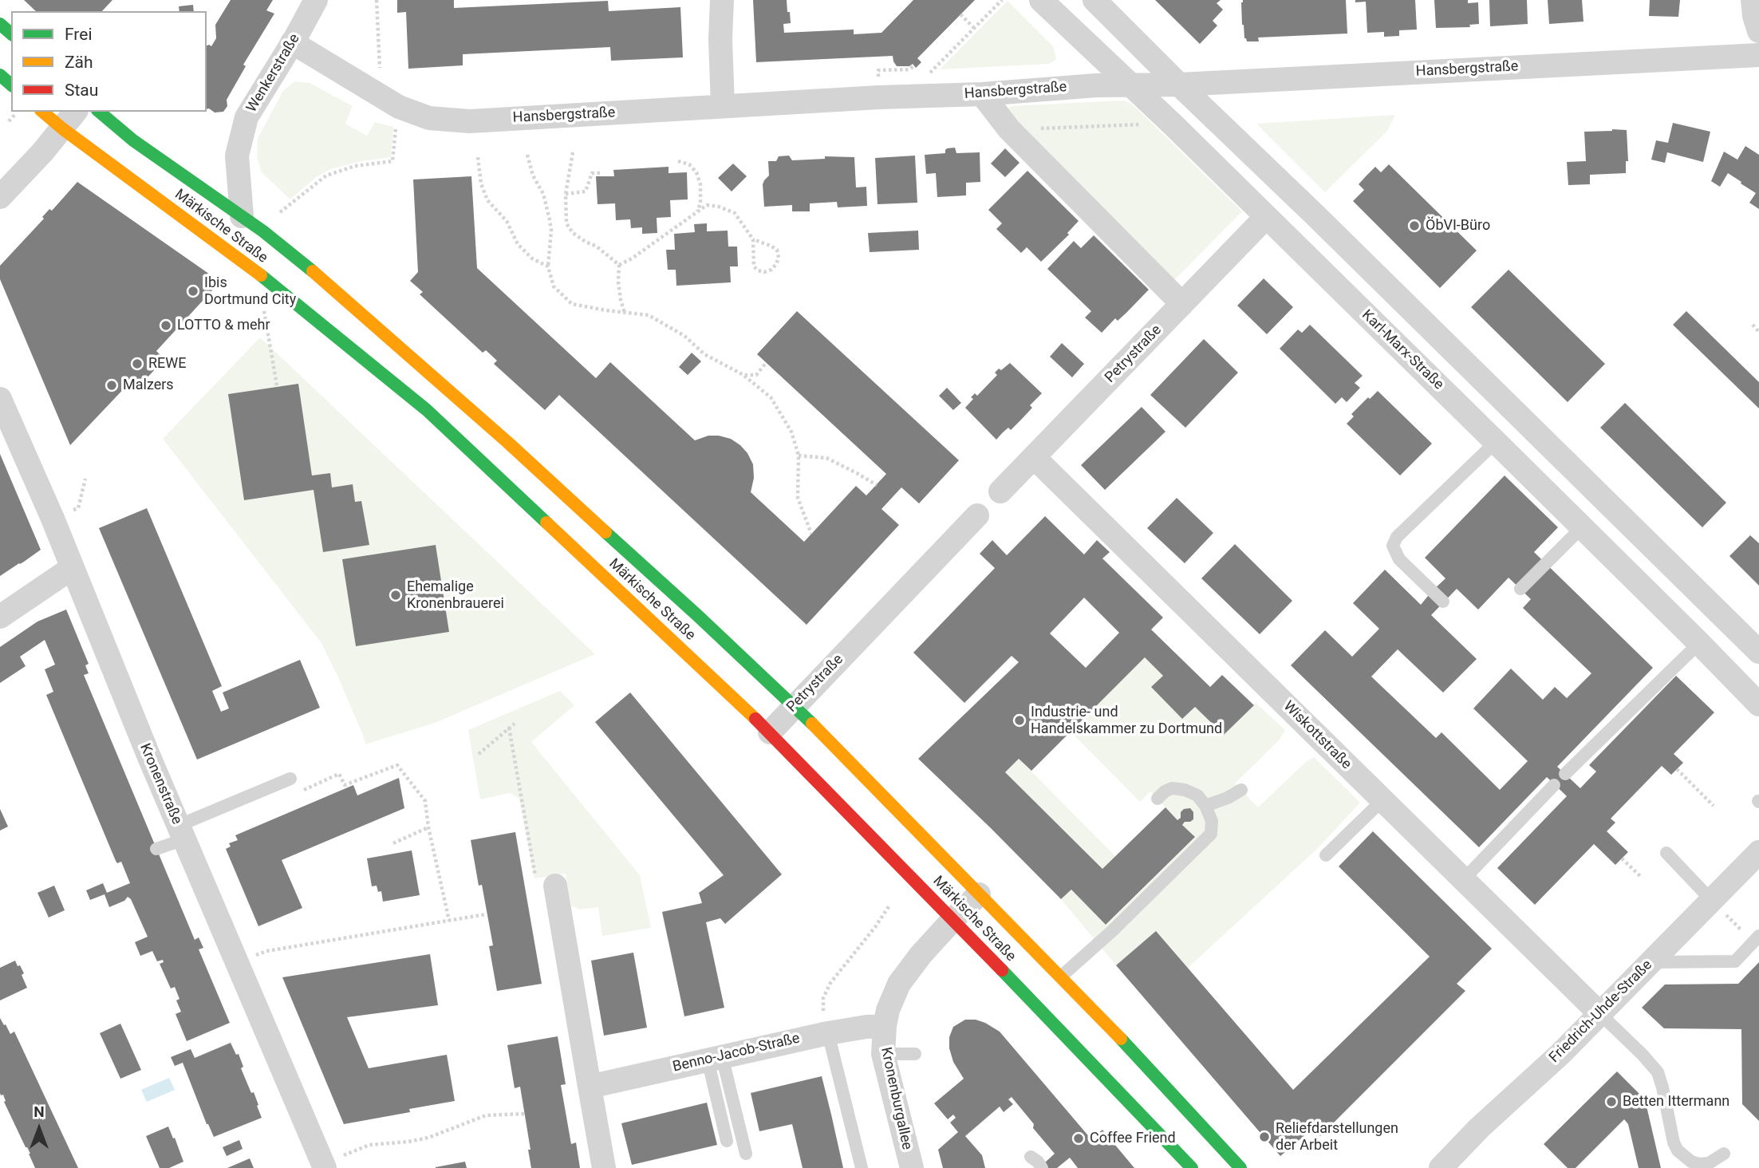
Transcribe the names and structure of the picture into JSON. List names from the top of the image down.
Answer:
{
  "streets": {
    "main road": ["Märkische Straße"],
    "street": [
      "Hansbergstraße",
      "Wenkerstraße",
      "Karl-Marx-Straße",
      "Petrystraße",
      "Wiskottstraße",
      "Kronenstraße",
      "Friedrich-Uhde-Straße",
      "Benno-Jacob-Straße",
      "Kronenburgallee"
    ]
  },
  "crossings": [
    ["Hansbergstraße", "Wenkerstraße"],
    ["Hansbergstraße", "Karl-Marx-Straße"],
    ["Wenkerstraße", "Märkische Straße"],
    ["Märkische Straße", "Petrystraße"],
    ["Märkische Straße", "Kronenburgallee"],
    ["Karl-Marx-Straße", "Petrystraße"],
    ["Petrystraße", "Wiskottstraße"],
    ["Wiskottstraße", "Friedrich-Uhde-Straße"],
    ["Benno-Jacob-Straße", "Kronenburgallee"]
  ],
  "places": [
    "ÖbVI-Büro",
    "Ibis Dortmund City",
    "LOTTO & mehr",
    "REWE",
    "Malzers",
    "Ehemalige Kronenbrauerei",
    "Industrie- und Handelskammer zu Dortmund",
    "Betten Ittermann",
    "Reliefdarstellungen der Arbeit",
    "Coffee Friend"
  ],
  "legend": ["Frei", "Zäh", "Stau"],
  "north": "top"
}
